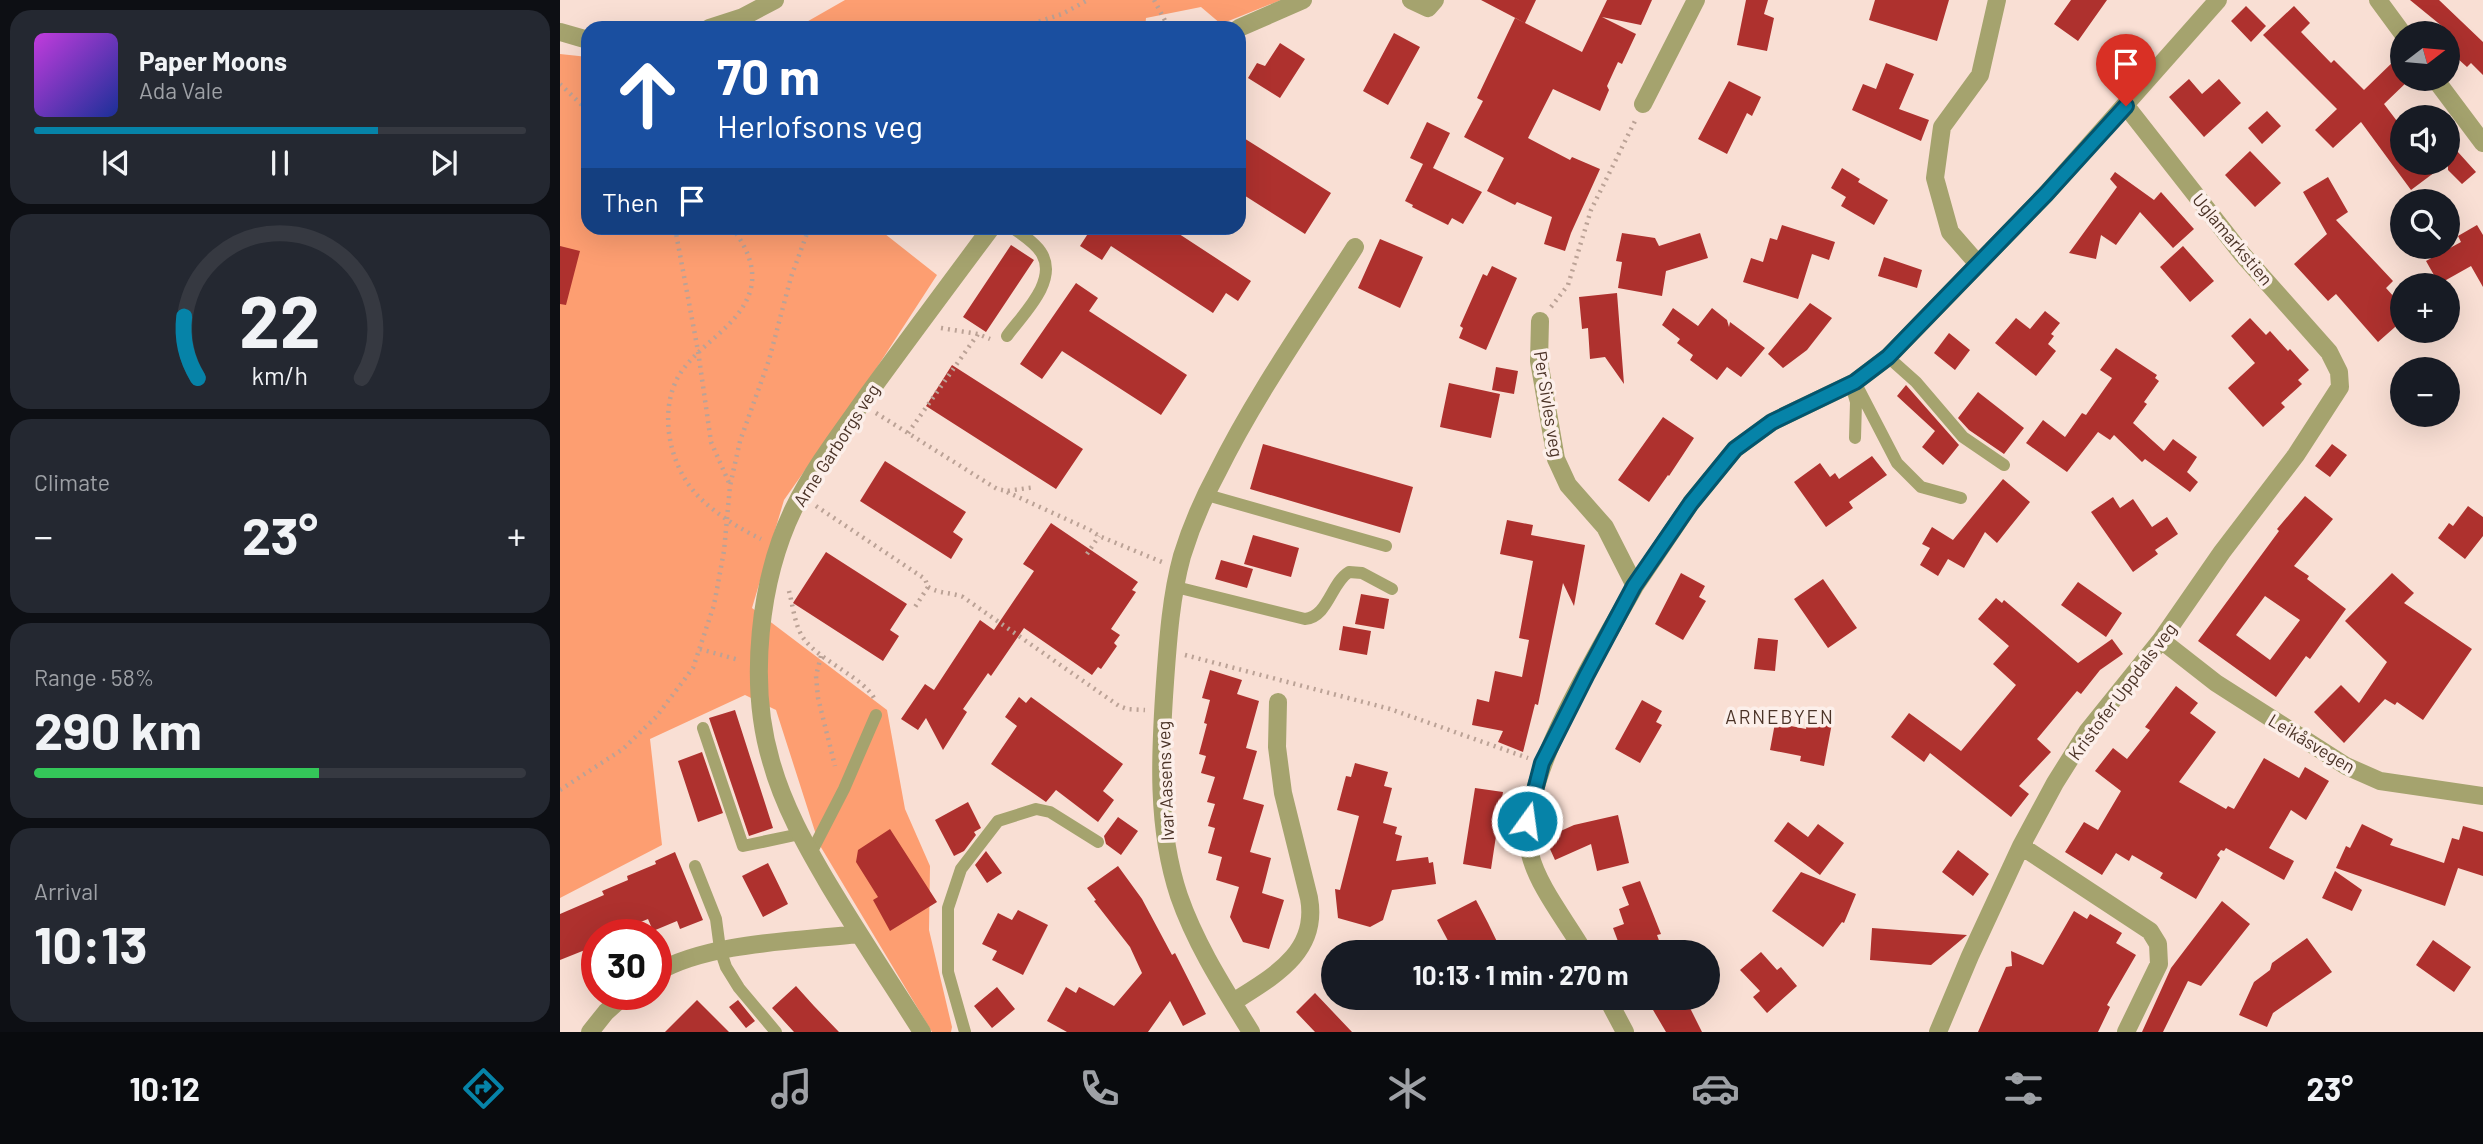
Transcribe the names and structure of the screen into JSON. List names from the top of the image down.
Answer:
{
  "streets": {
    "street": [
      "Uglamarkstien",
      "Per Sivles veg",
      "Arne Garborgs veg",
      "Kristofer Uppdals veg",
      "Leikåsvegen",
      "Ivar Aasens veg"
    ]
  },
  "crossings": [
    ["Uglamarkstien", "Kristofer Uppdals veg"],
    ["Kristofer Uppdals veg", "Leikåsvegen"]
  ],
  "districts": ["ARNEBYEN"],
  "north": "right",
  "page": {
    "map_buttons": ["+", "−"],
    "turn": ["70 m", "Herlofsons veg"],
    "song": ["Paper Moons", "Ada Vale"],
    "then": "Then",
    "tile": [
      "Climate",
      ["Range · 58%", "290 km"],
      ["Arrival", "10:13"]
    ],
    "heat": ["−", "23°", "+"],
    "limit": "30",
    "trip": "10:13 · 1 min · 270 m",
    "tabs": ["10:12", "23°"],
    "gauge": ["22", "km/h"]
  }
}
